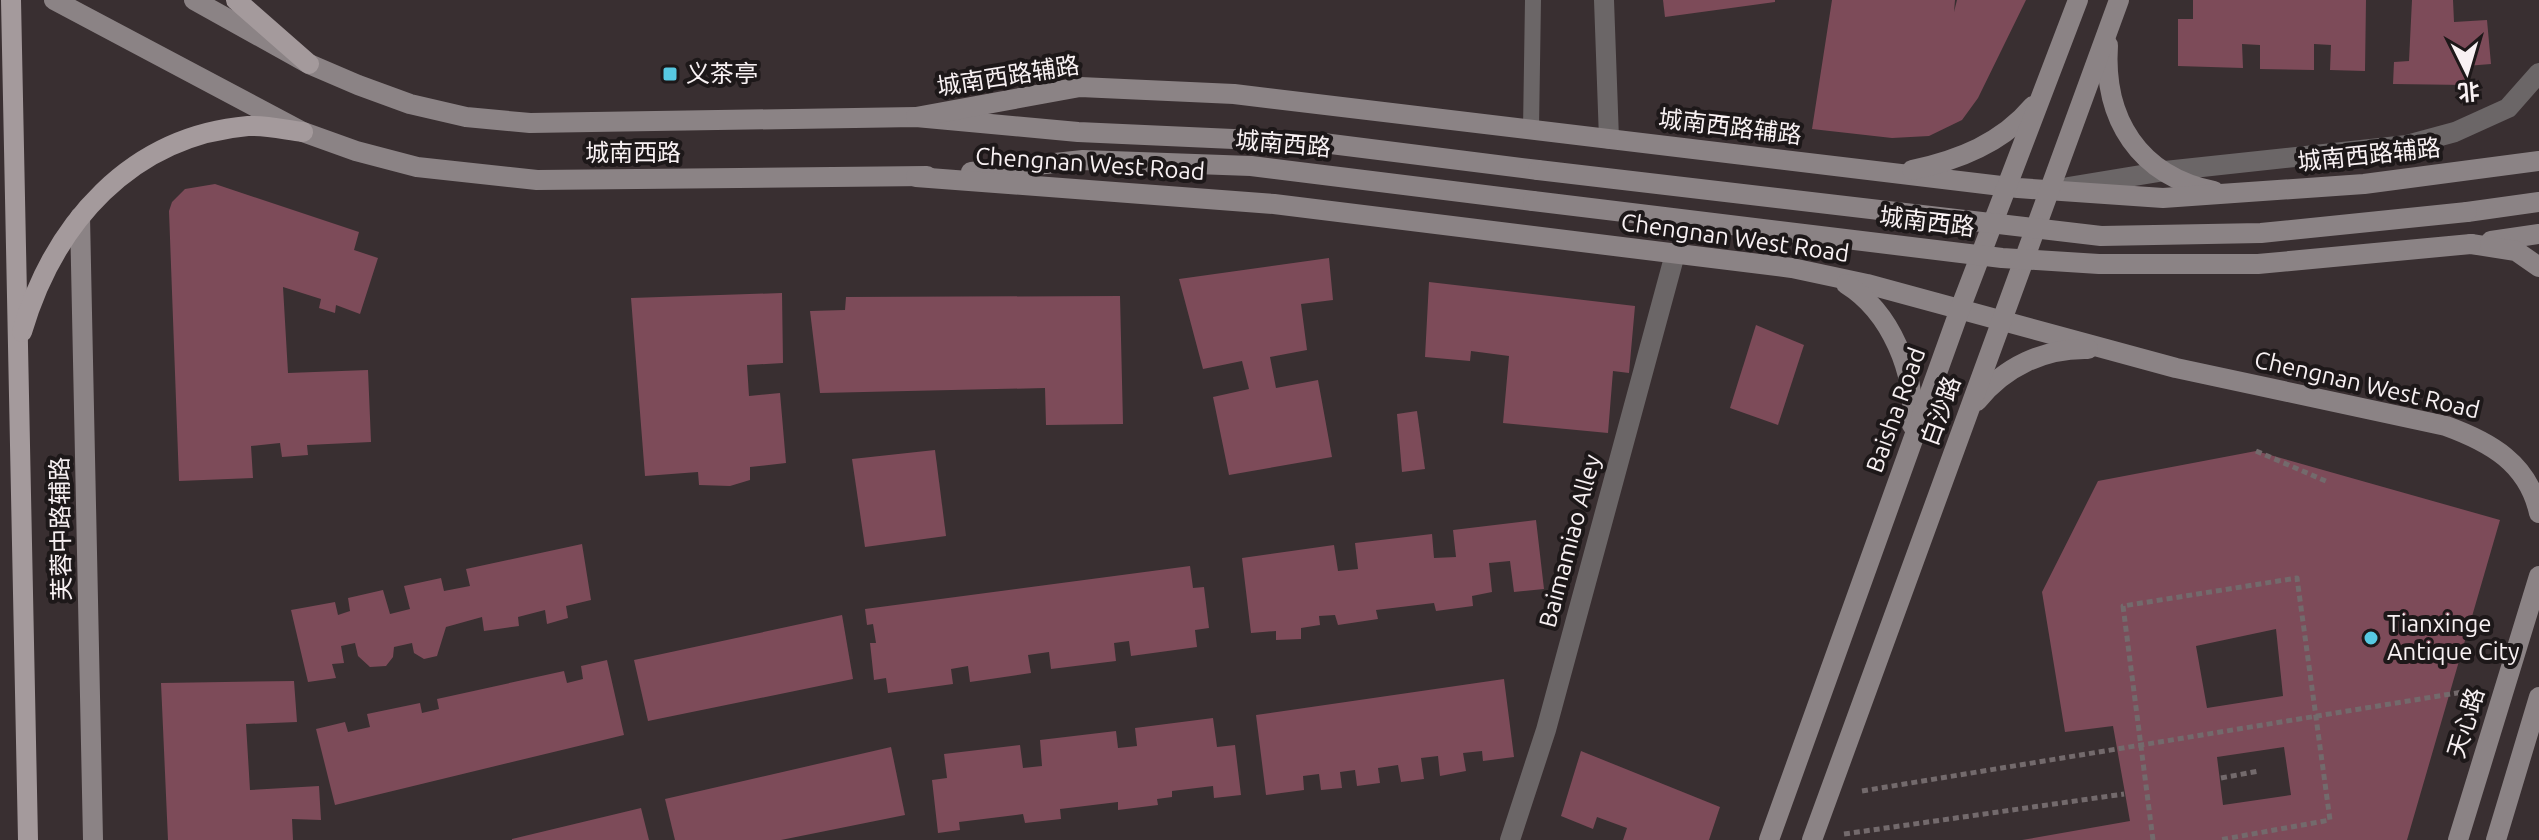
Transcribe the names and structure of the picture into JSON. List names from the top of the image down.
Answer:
{
  "streets": {
    "main road": [
      "城南西路辅路",
      "城南西路",
      "Chengnan West Road",
      "Baisha Road",
      "白沙路",
      "芙蓉中路辅路",
      "天心路"
    ],
    "street": ["Baimamiao Alley"]
  },
  "crossings": [
    ["城南西路辅路", "城南西路"],
    ["城南西路辅路", "Baisha Road"],
    ["城南西路辅路", "白沙路"],
    ["城南西路", "Chengnan West Road"],
    ["Chengnan West Road", "Baisha Road"],
    ["Chengnan West Road", "白沙路"],
    ["Chengnan West Road", "Baimamiao Alley"]
  ],
  "places": {
    "transit": ["义茶亭"],
    "other": ["Tianxinge Antique City"]
  },
  "north": "bottom"
}
